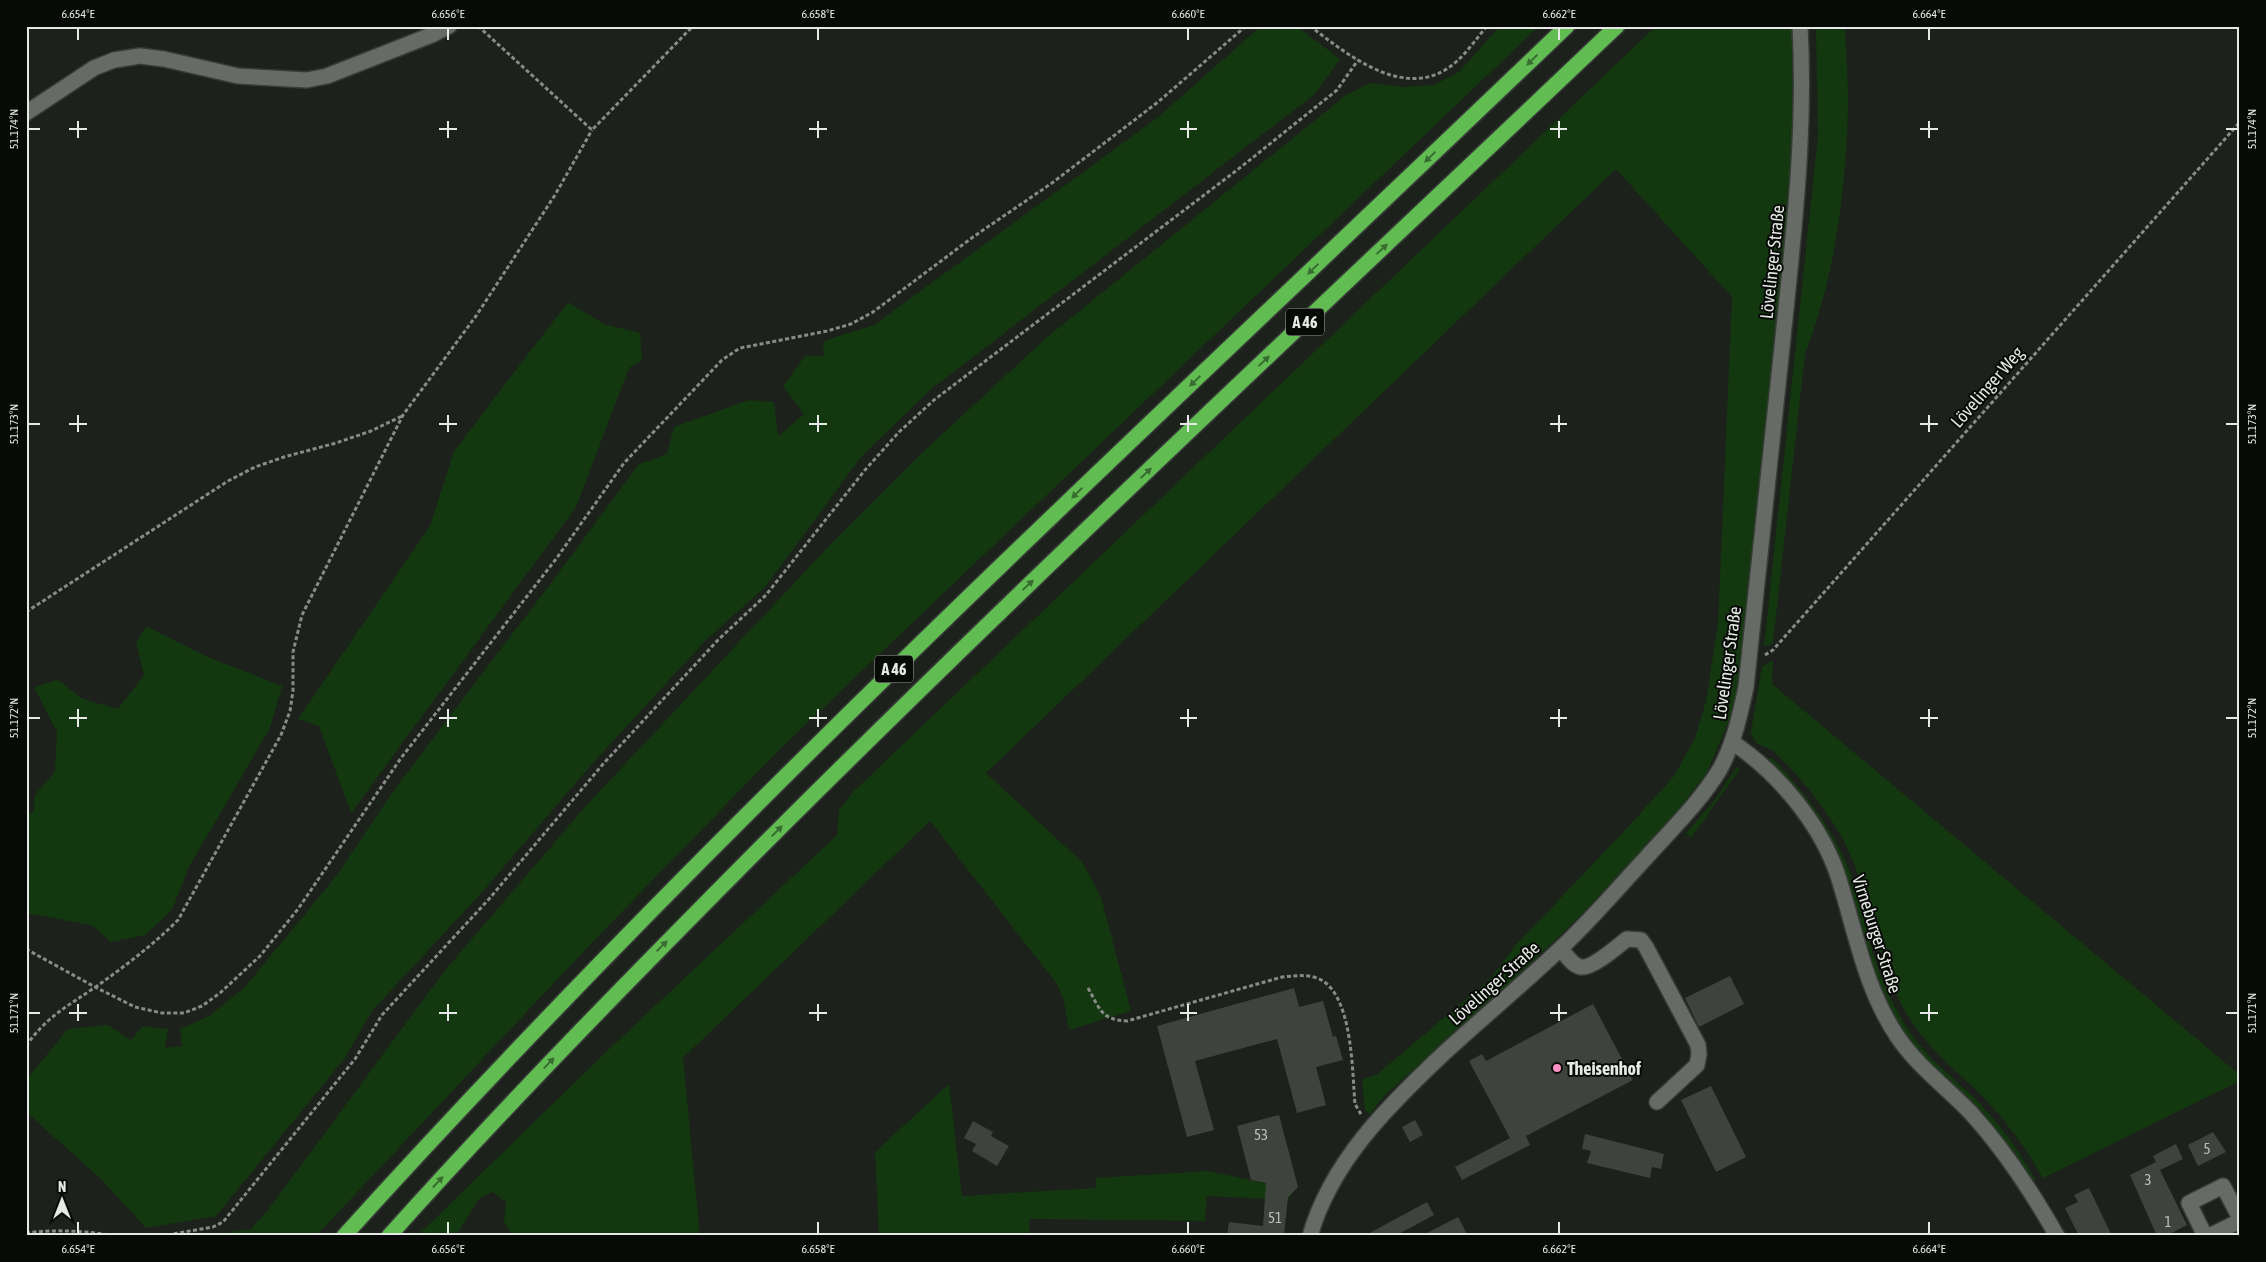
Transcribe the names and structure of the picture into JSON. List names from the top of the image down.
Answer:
{
  "streets": {
    "highway": ["A 46"],
    "street": ["Lövelinger Straße", "Virneburger Straße"],
    "path": ["Lövelinger Weg"]
  },
  "crossings": [
    ["Lövelinger Straße", "Lövelinger Weg"],
    ["Lövelinger Straße", "Virneburger Straße"]
  ],
  "places": ["Theisenhof"],
  "house_numbers": [
    "53",
    "5",
    "3",
    "51",
    "1"
  ],
  "north": "top",
  "coordinates": [
    "6.654°E",
    "6.656°E",
    "6.658°E",
    "6.660°E",
    "6.662°E",
    "6.664°E",
    "51.174°N",
    "51.173°N",
    "51.172°N",
    "51.171°N"
  ]
}
